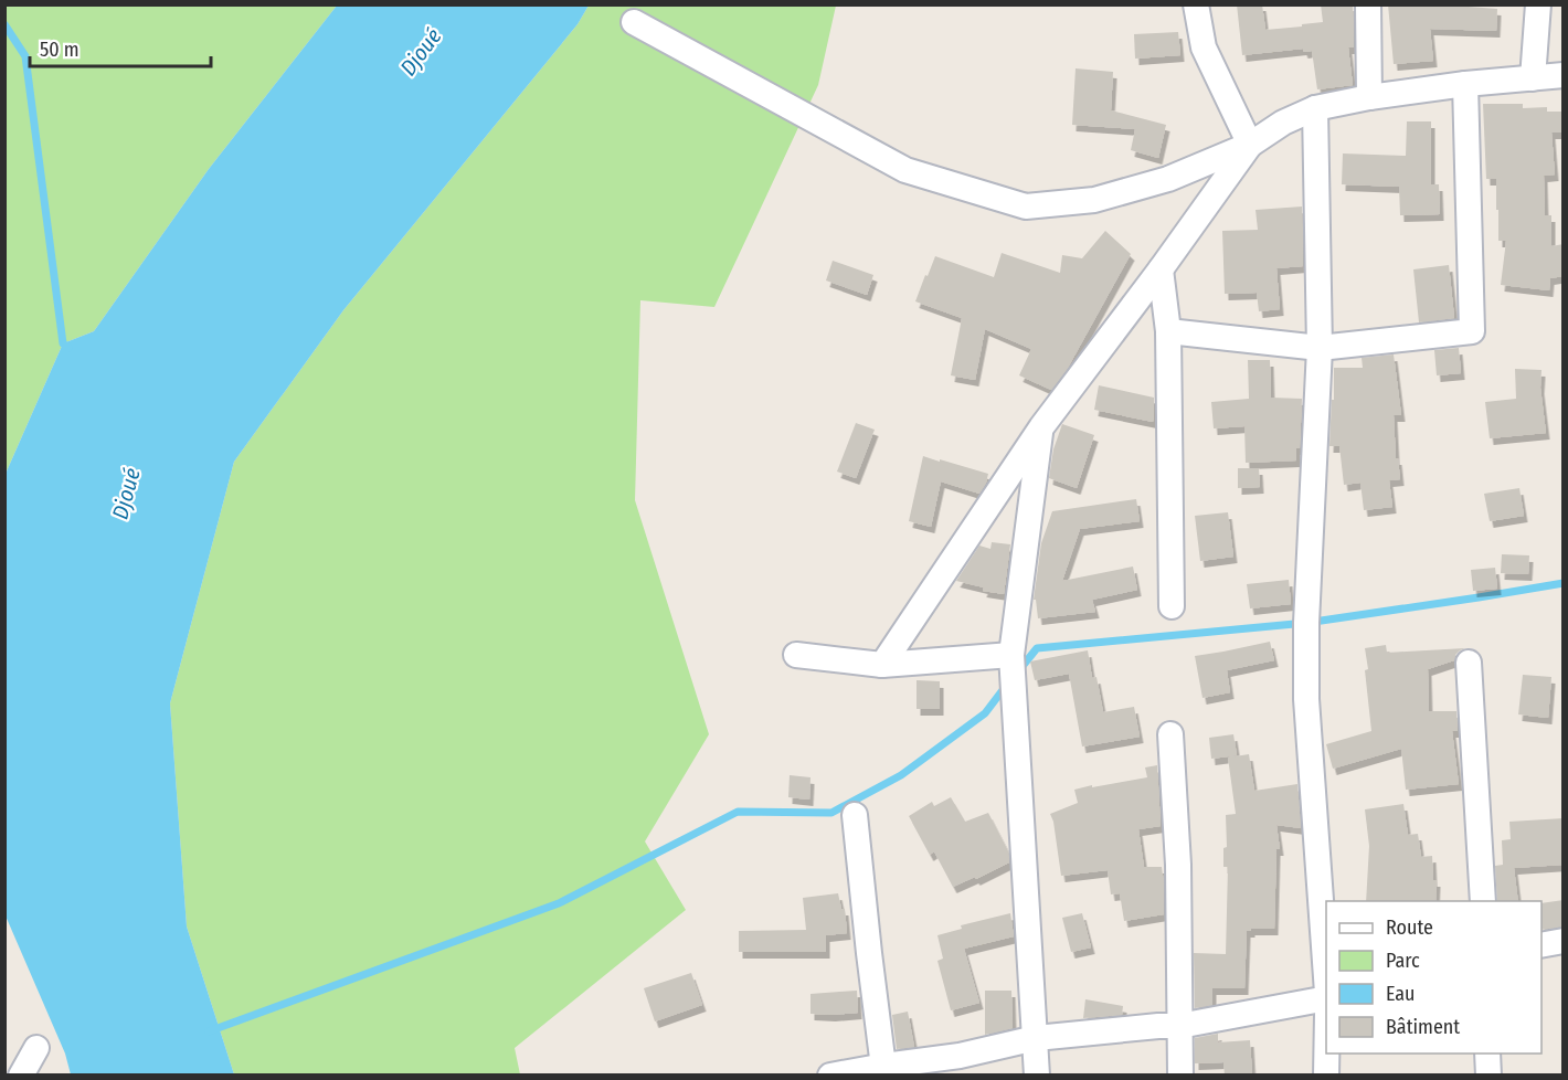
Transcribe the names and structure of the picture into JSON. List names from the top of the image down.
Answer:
{
  "water": ["Djoué"],
  "legend": [
    "Route",
    "Parc",
    "Eau",
    "Bâtiment"
  ],
  "scale_bar": "50 m"
}
